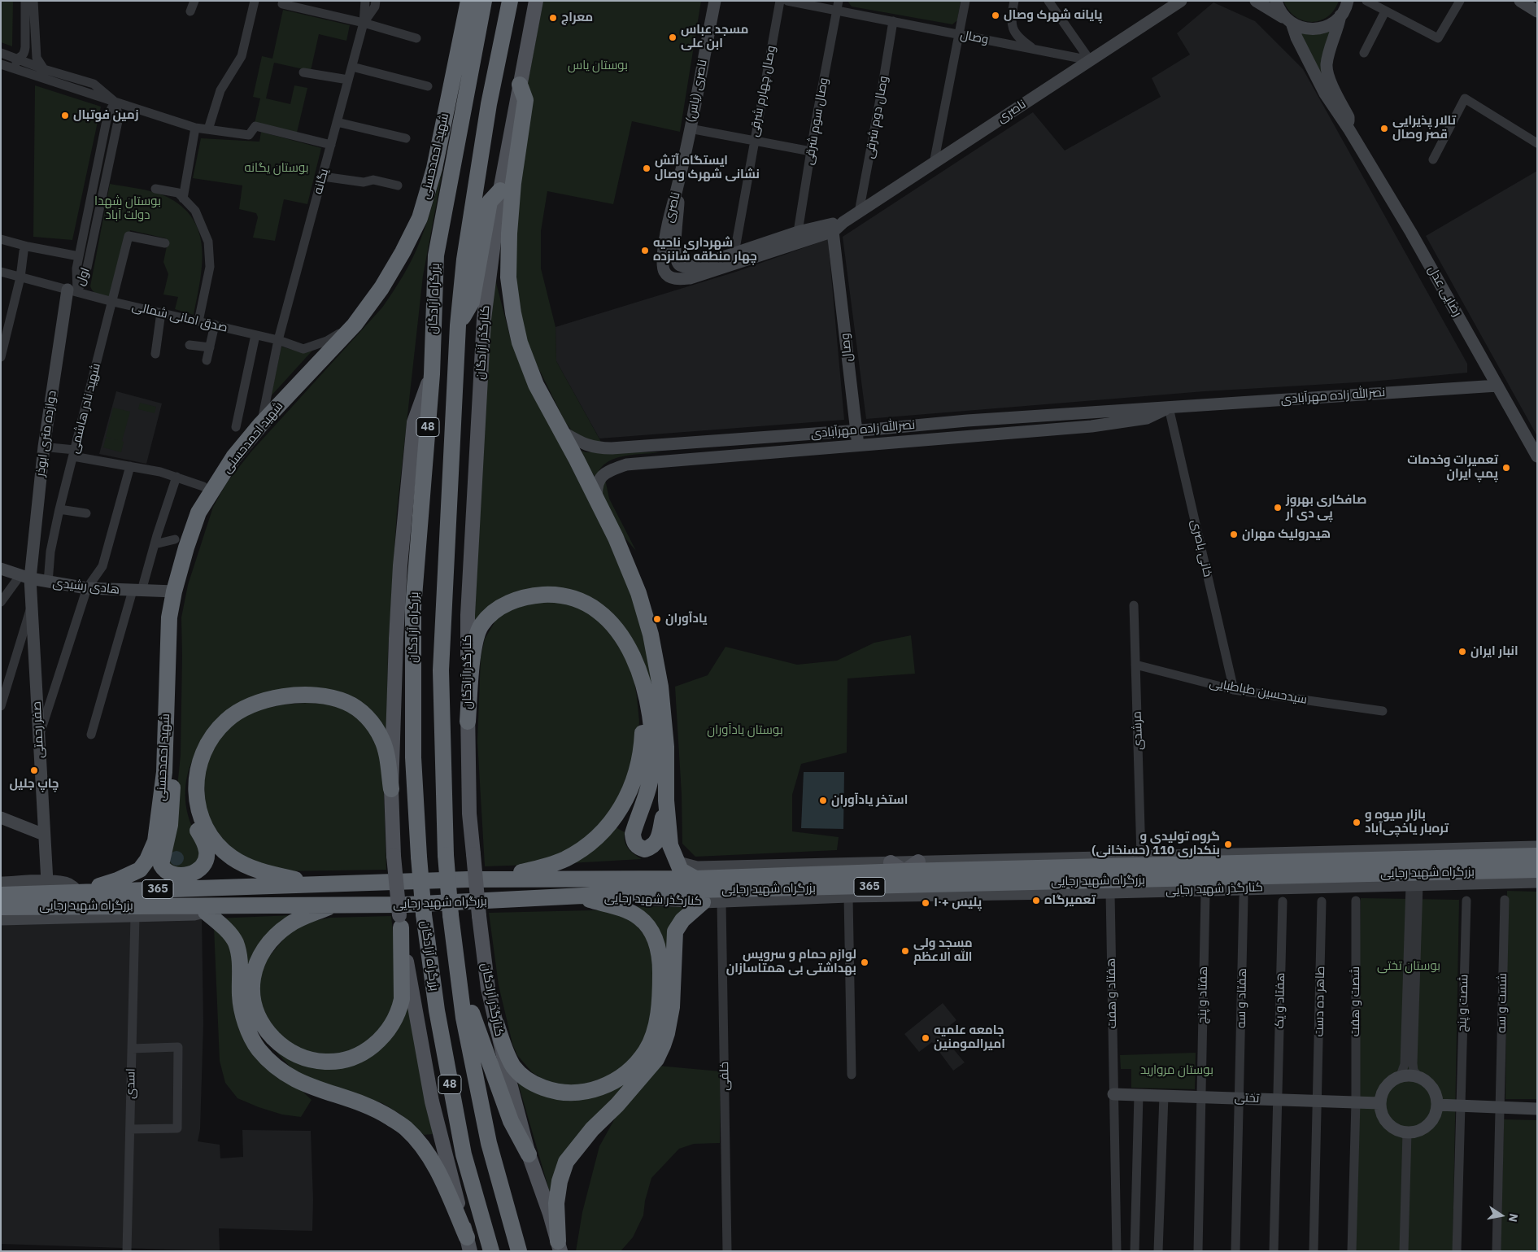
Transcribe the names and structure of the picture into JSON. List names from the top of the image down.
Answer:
{
  "streets": {
    "highway": [
      "شهید احمدحسنی",
      "بزرگراه آزادگان",
      "کنارگذر آزادگان",
      "48",
      "بزرگراه شهید رجایی",
      "365"
    ],
    "street": [
      "وصال",
      "ناصری (یاس)",
      "وصال چهارم شرقی",
      "ناصری",
      "وصال دوم شرقی",
      "وصال سوم شرقی",
      "یگانه",
      "اول",
      "رضایی عدل",
      "صدق امانی شمالی",
      "نصرالله زاده مهرآبادی",
      "شهید نادر هاشمی",
      "دوازده متری ابوذر",
      "خانی باصری",
      "هادی رشیدی",
      "سیدحسین طباطبایی",
      "صفر رحمتی",
      "مرشدی",
      "کنارگذر شهید رجایی",
      "هفتاد و هفت",
      "هفتاد و پنج",
      "هفتاد و سه",
      "هفتاد و یک",
      "طاهر ده دست",
      "شصت و هفت",
      "شصت و پنج",
      "شست و سه",
      "خلفی",
      "اسدی",
      "تختی"
    ]
  },
  "crossings": [
    ["وصال", "ناصری"],
    ["وصال", "وصال دوم شرقی"],
    ["وصال", "وصال سوم شرقی"],
    ["وصال", "نصرالله زاده مهرآبادی"],
    ["ناصری (یاس)", "ناصری"],
    ["وصال چهارم شرقی", "ناصری"],
    ["ناصری", "وصال دوم شرقی"],
    ["ناصری", "وصال سوم شرقی"],
    ["شهید احمدحسنی", "یگانه"],
    ["شهید احمدحسنی", "صدق امانی شمالی"],
    ["شهید احمدحسنی", "هادی رشیدی"],
    ["شهید احمدحسنی", "بزرگراه شهید رجایی"],
    ["یگانه", "صدق امانی شمالی"],
    ["اول", "صدق امانی شمالی"],
    ["اول", "دوازده متری ابوذر"],
    ["رضایی عدل", "نصرالله زاده مهرآبادی"],
    ["صدق امانی شمالی", "شهید نادر هاشمی"],
    ["صدق امانی شمالی", "دوازده متری ابوذر"],
    ["کنارگذر آزادگان", "نصرالله زاده مهرآبادی"],
    ["کنارگذر آزادگان", "بزرگراه شهید رجایی"],
    ["نصرالله زاده مهرآبادی", "خانی باصری"],
    ["شهید نادر هاشمی", "هادی رشیدی"],
    ["دوازده متری ابوذر", "هادی رشیدی"],
    ["دوازده متری ابوذر", "صفر رحمتی"],
    ["خانی باصری", "سیدحسین طباطبایی"],
    ["هادی رشیدی", "صفر رحمتی"],
    ["سیدحسین طباطبایی", "مرشدی"],
    ["بزرگراه شهید رجایی", "کنارگذر شهید رجایی"],
    ["کنارگذر شهید رجایی", "هفتاد و هفت"],
    ["کنارگذر شهید رجایی", "خلفی"],
    ["هفتاد و هفت", "تختی"],
    ["هفتاد و پنج", "تختی"],
    ["هفتاد و سه", "تختی"],
    ["هفتاد و یک", "تختی"],
    ["طاهر ده دست", "تختی"],
    ["شصت و هفت", "تختی"]
  ],
  "parks": [
    "بوستان یاس",
    "بوستان یگانه",
    "بوستان شهدا دولت آباد",
    "بوستان یادآوران",
    "بوستان تختی",
    "بوستان مروارید"
  ],
  "places": [
    "پایانه شهرک وصال",
    "معراج",
    "مسجد عباس ابن علی",
    "زمین فوتبال",
    "تالار پذیرایی قصر وصال",
    "ایستگاه آتش نشانی شهرک وصال",
    "شهرداری ناحیه چهار منطقه شانزده",
    "تعمیرات وخدمات پمپ ایران",
    "صافکاری بهروز پی دی ار",
    "هیدرولیک مهران",
    "یادآوران",
    "انبار ایران",
    "چاپ جلیل",
    "استخر یادآوران",
    "بازار میوه و تره‌بار یاخچی‌آباد",
    "گروه تولیدی و بنکداری 110 (حسنخانی)",
    "تعمیرگاه",
    "پلیس +۱۰",
    "مسجد ولی الله الاعظم",
    "لوازم حمام و سرویس بهداشتی بی همتاسازان",
    "جامعه علمیه امیرالمومنین"
  ],
  "north": "right"
}
